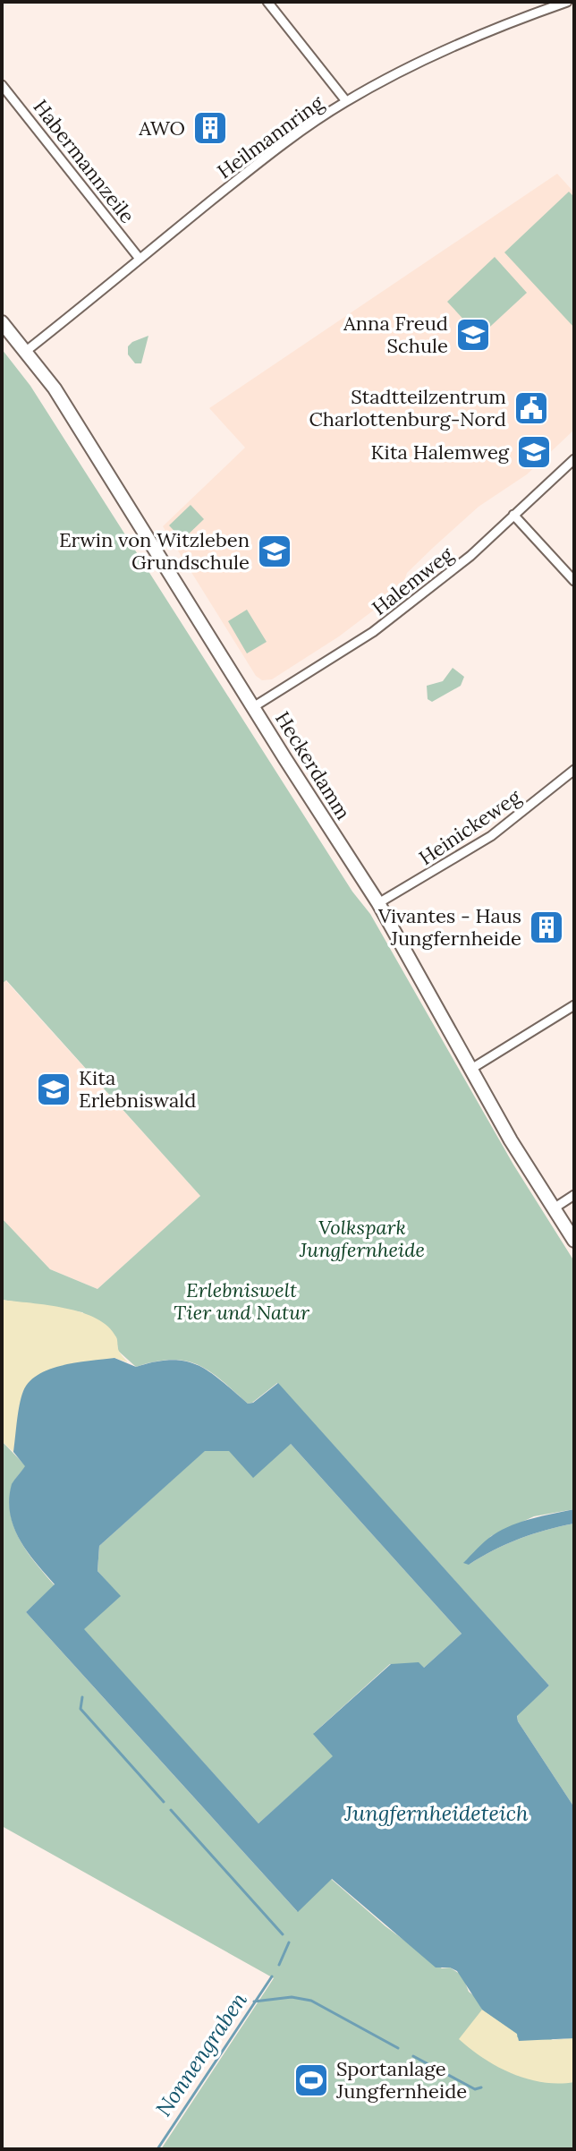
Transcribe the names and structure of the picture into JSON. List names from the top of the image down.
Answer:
{
  "streets": {
    "street": [
      "Heilmannring",
      "Habermannzeile",
      "Halemweg",
      "Heckerdamm",
      "Heinickeweg"
    ]
  },
  "crossings": [
    ["Heilmannring", "Habermannzeile"],
    ["Heilmannring", "Heckerdamm"],
    ["Halemweg", "Heckerdamm"],
    ["Heckerdamm", "Heinickeweg"]
  ],
  "water": ["Jungfernheideteich", "Nonnengraben"],
  "parks": ["Volkspark Jungfernheide", "Erlebniswelt Tier und Natur"],
  "places": {
    "building": ["AWO", "Vivantes - Haus Jungfernheide"],
    "school or university": [
      "Anna Freud Schule",
      "Kita Halemweg",
      "Erwin von Witzleben Grundschule",
      "Kita Erlebniswald"
    ],
    "public building": ["Stadtteilzentrum Charlottenburg-Nord"],
    "sports": ["Sportanlage Jungfernheide"]
  }
}
